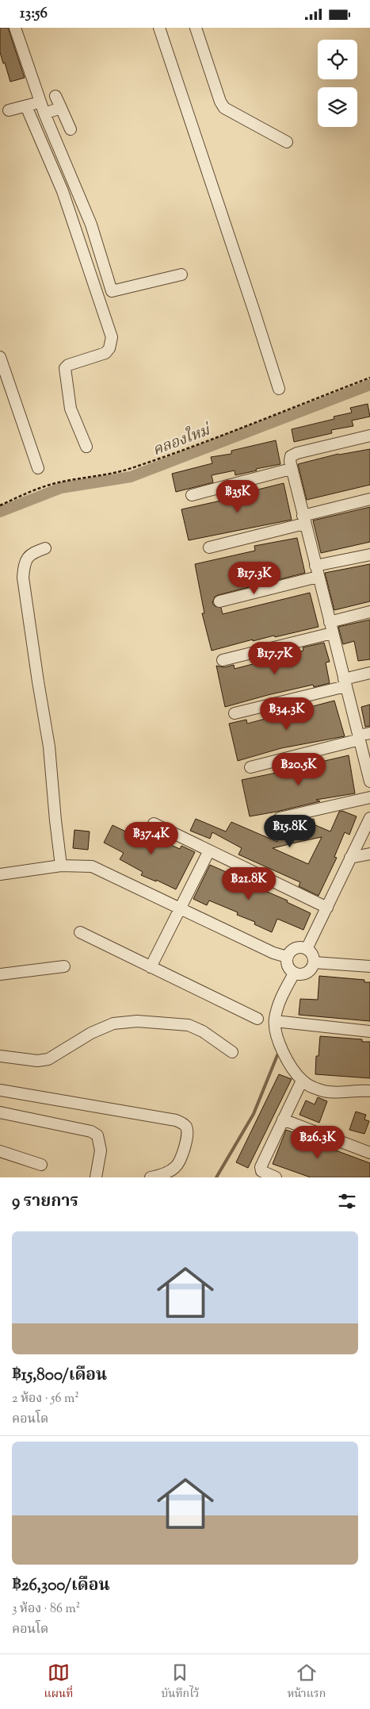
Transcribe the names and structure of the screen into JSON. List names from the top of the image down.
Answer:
{
  "water": ["คลองใหม่"],
  "page": {
    "status": "13:56",
    "price": [
      "฿35K",
      "฿17.3K",
      "฿17.7K",
      "฿34.3K",
      "฿20.5K",
      "฿15.8K",
      "฿37.4K",
      "฿21.8K",
      "฿26.3K"
    ],
    "heading": "9 รายการ",
    "list": [
      {
        "name": "฿15,800/เดือน",
        "note": "2 ห้อง · 56 m² · คอนโด"
      },
      {
        "name": "฿26,300/เดือน",
        "note": "3 ห้อง · 86 m² · คอนโด"
      }
    ],
    "tabs": ["แผนที่", "บันทึกไว้", "หน้าแรก"]
  }
}
